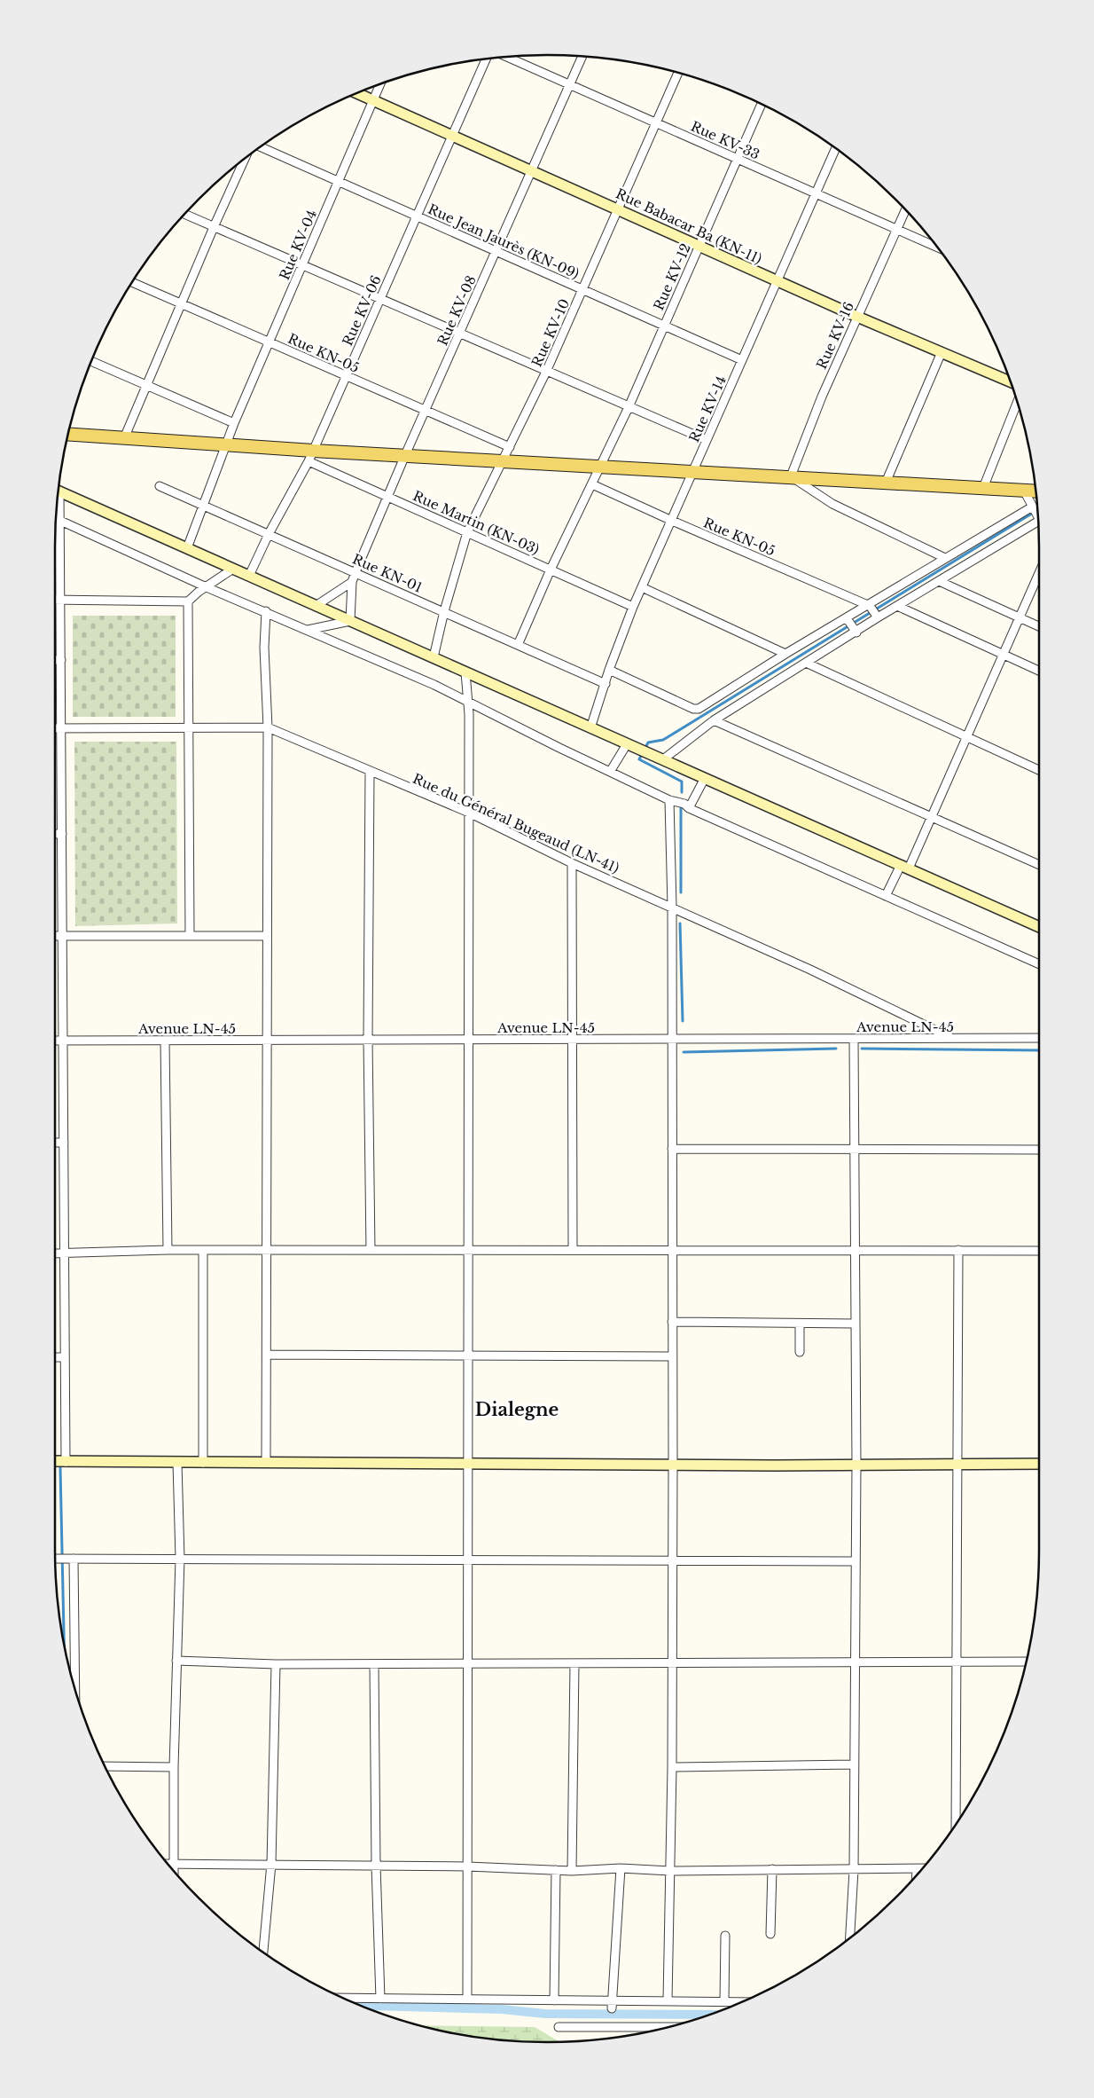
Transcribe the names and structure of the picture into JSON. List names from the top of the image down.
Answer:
{
  "streets": {
    "street": [
      "Rue KV-33",
      "Rue Babacar Ba (KN-11)",
      "Rue Jean Jaurès (KN-09)",
      "Rue KV-04",
      "Rue KV-12",
      "Rue KV-06",
      "Rue KV-08",
      "Rue KV-10",
      "Rue KV-16",
      "Rue KN-05",
      "Rue KV-14",
      "Rue Martin (KN-03)",
      "Rue KN-01",
      "Rue du Général Bugeaud (LN-41)",
      "Avenue LN-45"
    ]
  },
  "crossings": [
    ["Rue KV-33", "Rue KV-12"],
    ["Rue KV-33", "Rue KV-08"],
    ["Rue KV-33", "Rue KV-10"],
    ["Rue KV-33", "Rue KV-16"],
    ["Rue KV-33", "Rue KV-14"],
    ["Rue Babacar Ba (KN-11)", "Rue KV-04"],
    ["Rue Babacar Ba (KN-11)", "Rue KV-12"],
    ["Rue Babacar Ba (KN-11)", "Rue KV-06"],
    ["Rue Babacar Ba (KN-11)", "Rue KV-08"],
    ["Rue Babacar Ba (KN-11)", "Rue KV-10"],
    ["Rue Babacar Ba (KN-11)", "Rue KV-16"],
    ["Rue Babacar Ba (KN-11)", "Rue KV-14"],
    ["Rue Jean Jaurès (KN-09)", "Rue KV-04"],
    ["Rue Jean Jaurès (KN-09)", "Rue KV-12"],
    ["Rue Jean Jaurès (KN-09)", "Rue KV-06"],
    ["Rue Jean Jaurès (KN-09)", "Rue KV-08"],
    ["Rue Jean Jaurès (KN-09)", "Rue KV-10"],
    ["Rue Jean Jaurès (KN-09)", "Rue KV-14"],
    ["Rue KV-04", "Rue KN-05"],
    ["Rue KV-04", "Rue KN-01"],
    ["Rue KV-12", "Rue KN-05"],
    ["Rue KV-12", "Rue Martin (KN-03)"],
    ["Rue KV-12", "Rue KN-01"],
    ["Rue KV-06", "Rue KN-05"],
    ["Rue KV-06", "Rue Martin (KN-03)"],
    ["Rue KV-06", "Rue KN-01"],
    ["Rue KV-08", "Rue KN-05"],
    ["Rue KV-08", "Rue Martin (KN-03)"],
    ["Rue KV-08", "Rue KN-01"],
    ["Rue KV-10", "Rue KN-05"],
    ["Rue KV-10", "Rue Martin (KN-03)"],
    ["Rue KV-10", "Rue KN-01"],
    ["Rue KN-05", "Rue KV-14"],
    ["Rue KV-14", "Rue Martin (KN-03)"],
    ["Rue KV-14", "Rue KN-01"],
    ["Rue du Général Bugeaud (LN-41)", "Avenue LN-45"]
  ],
  "districts": ["Dialegne"]
}
